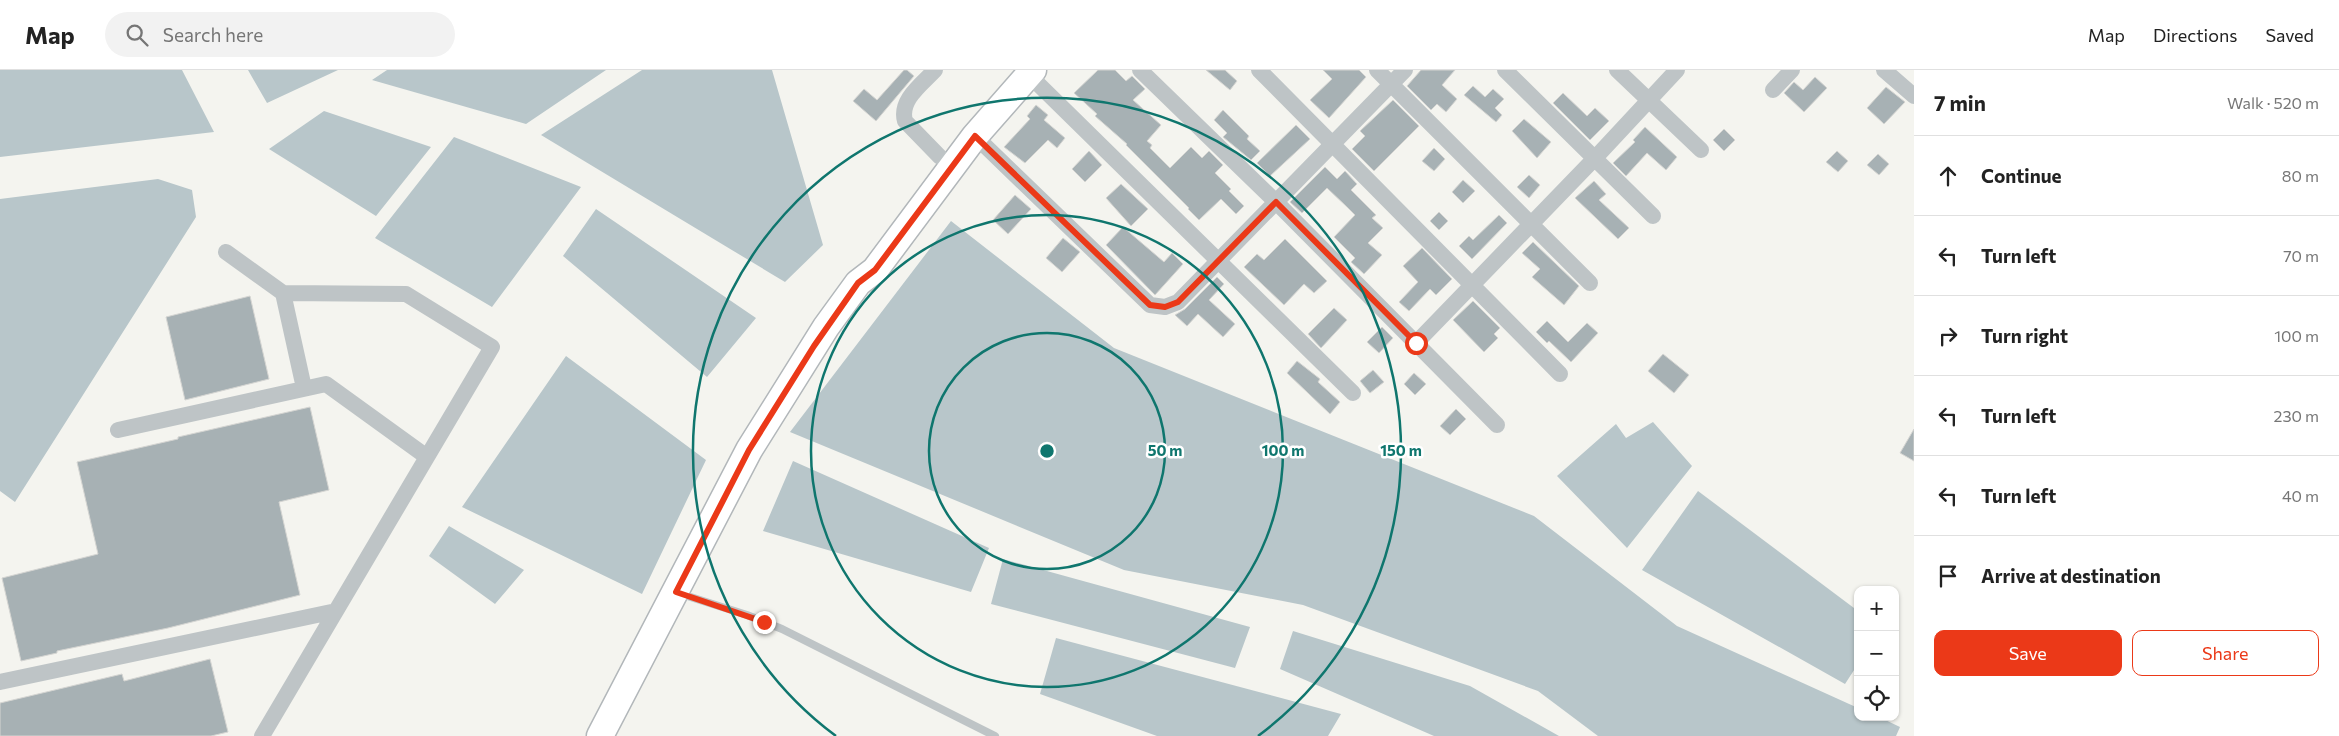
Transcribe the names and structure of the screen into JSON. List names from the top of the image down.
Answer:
{
  "page": {
    "header": "Map",
    "search": "Search here",
    "nav": ["Map", "Directions", "Saved"],
    "heading": ["7 min", "Walk · 520 m"],
    "list": [
      ["Continue", "80 m"],
      ["Turn left", "70 m"],
      ["Turn right", "100 m"],
      ["Turn left", "230 m"],
      ["Turn left", "40 m"],
      "Arrive at destination"
    ],
    "map_buttons": ["+", "−"],
    "buttons": ["Save", "Share"]
  },
  "rings": ["50 m", "100 m", "150 m"]
}
